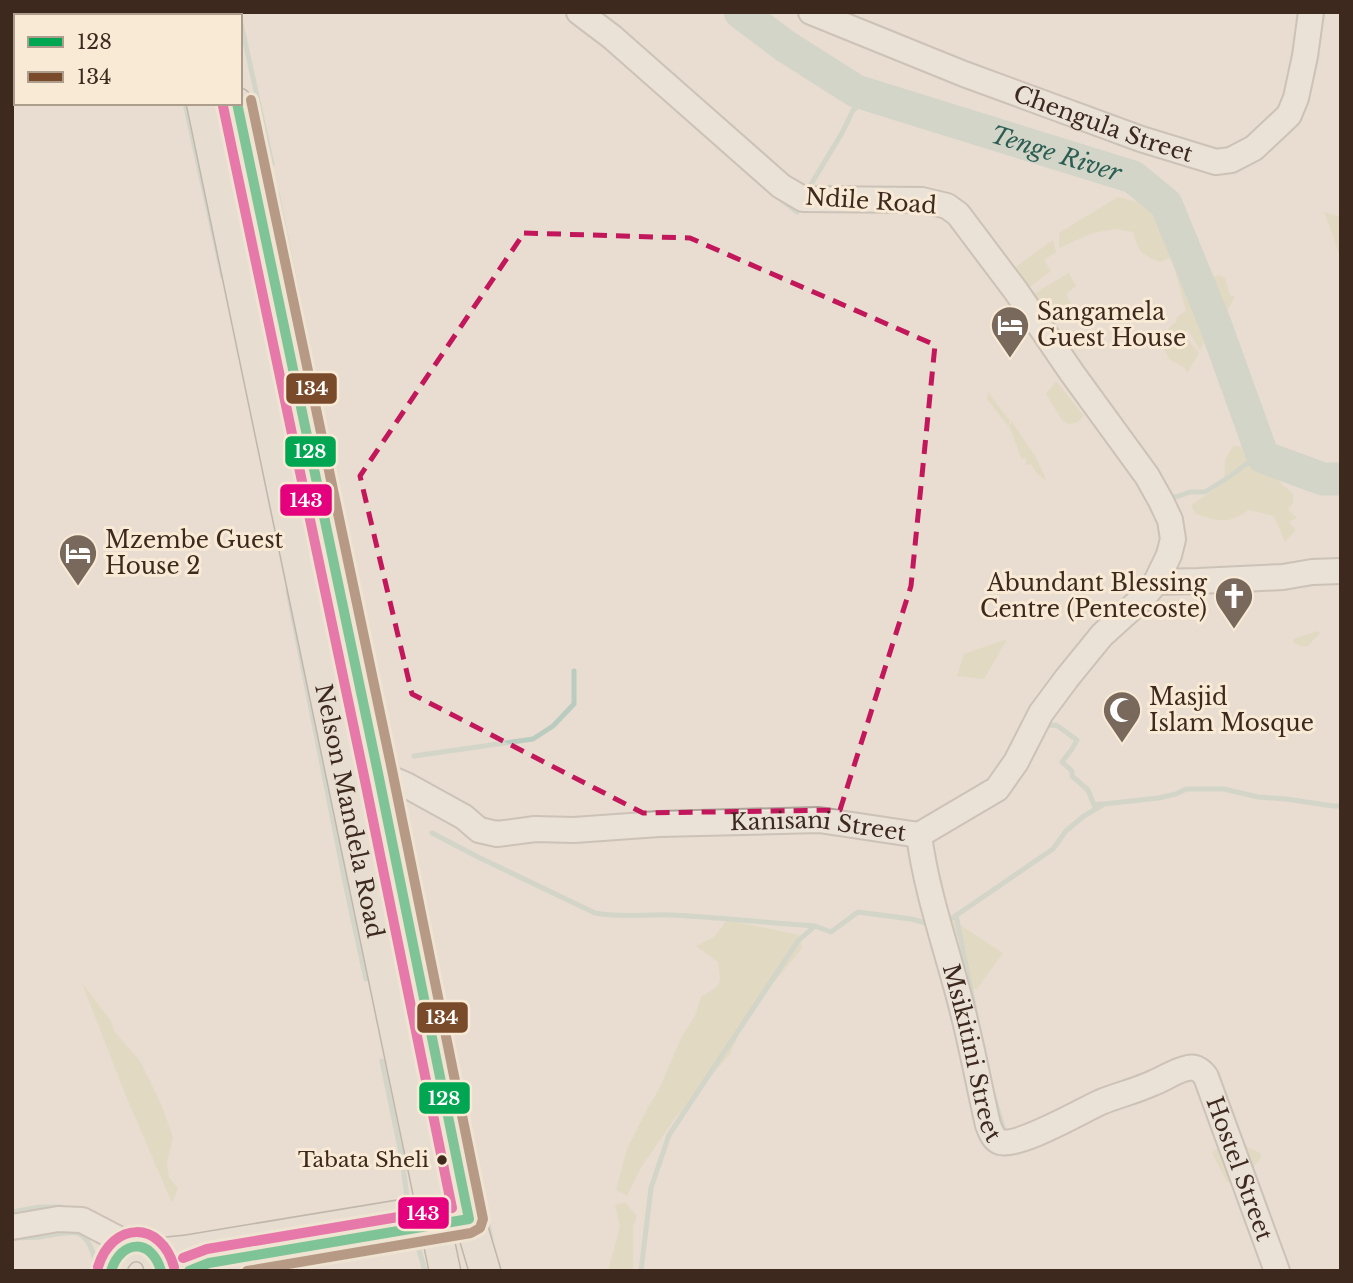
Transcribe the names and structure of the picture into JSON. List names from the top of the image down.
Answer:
{
  "streets": {
    "main road": ["Nelson Mandela Road"],
    "street": [
      "Chengula Street",
      "Ndile Road",
      "Kanisani Street",
      "Msikitini Street",
      "Hostel Street"
    ]
  },
  "crossings": [
    ["Ndile Road", "Kanisani Street"],
    ["Nelson Mandela Road", "Kanisani Street"],
    ["Kanisani Street", "Msikitini Street"],
    ["Msikitini Street", "Hostel Street"]
  ],
  "water": ["Tenge River"],
  "places": {
    "hotel": ["Sangamela Guest House", "Mzembe Guest House 2"],
    "church": ["Abundant Blessing Centre (Pentecoste)"],
    "mosque": ["Masjid Islam Mosque"],
    "other": ["Tabata Sheli"]
  },
  "lines": ["transit line 134", "transit line 128", "transit line 143"],
  "legend": ["128", "134"]
}
